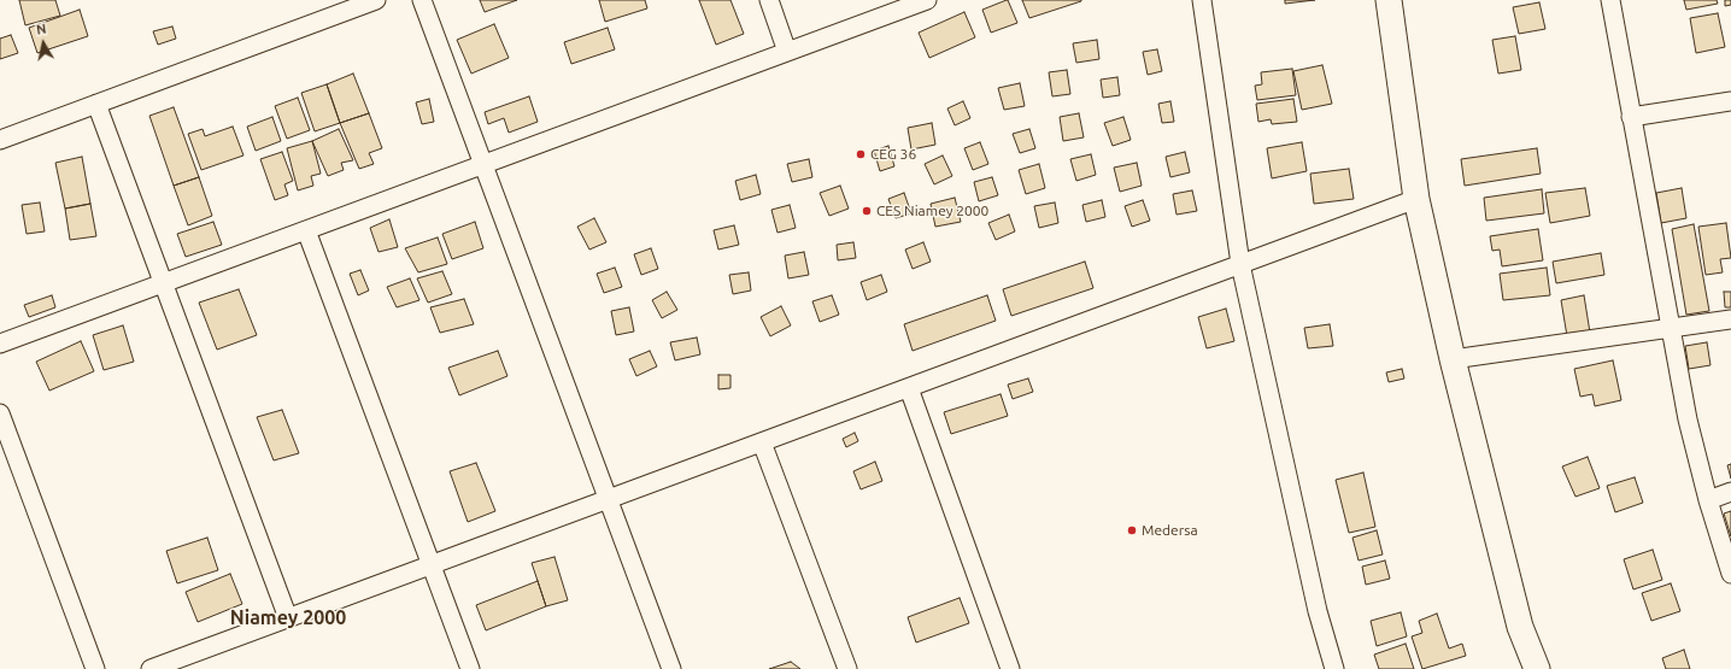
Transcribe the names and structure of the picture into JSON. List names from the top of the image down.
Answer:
{
  "districts": ["Niamey 2000"],
  "places": ["CEG 36", "CES Niamey 2000", "Medersa"],
  "north": "top"
}
